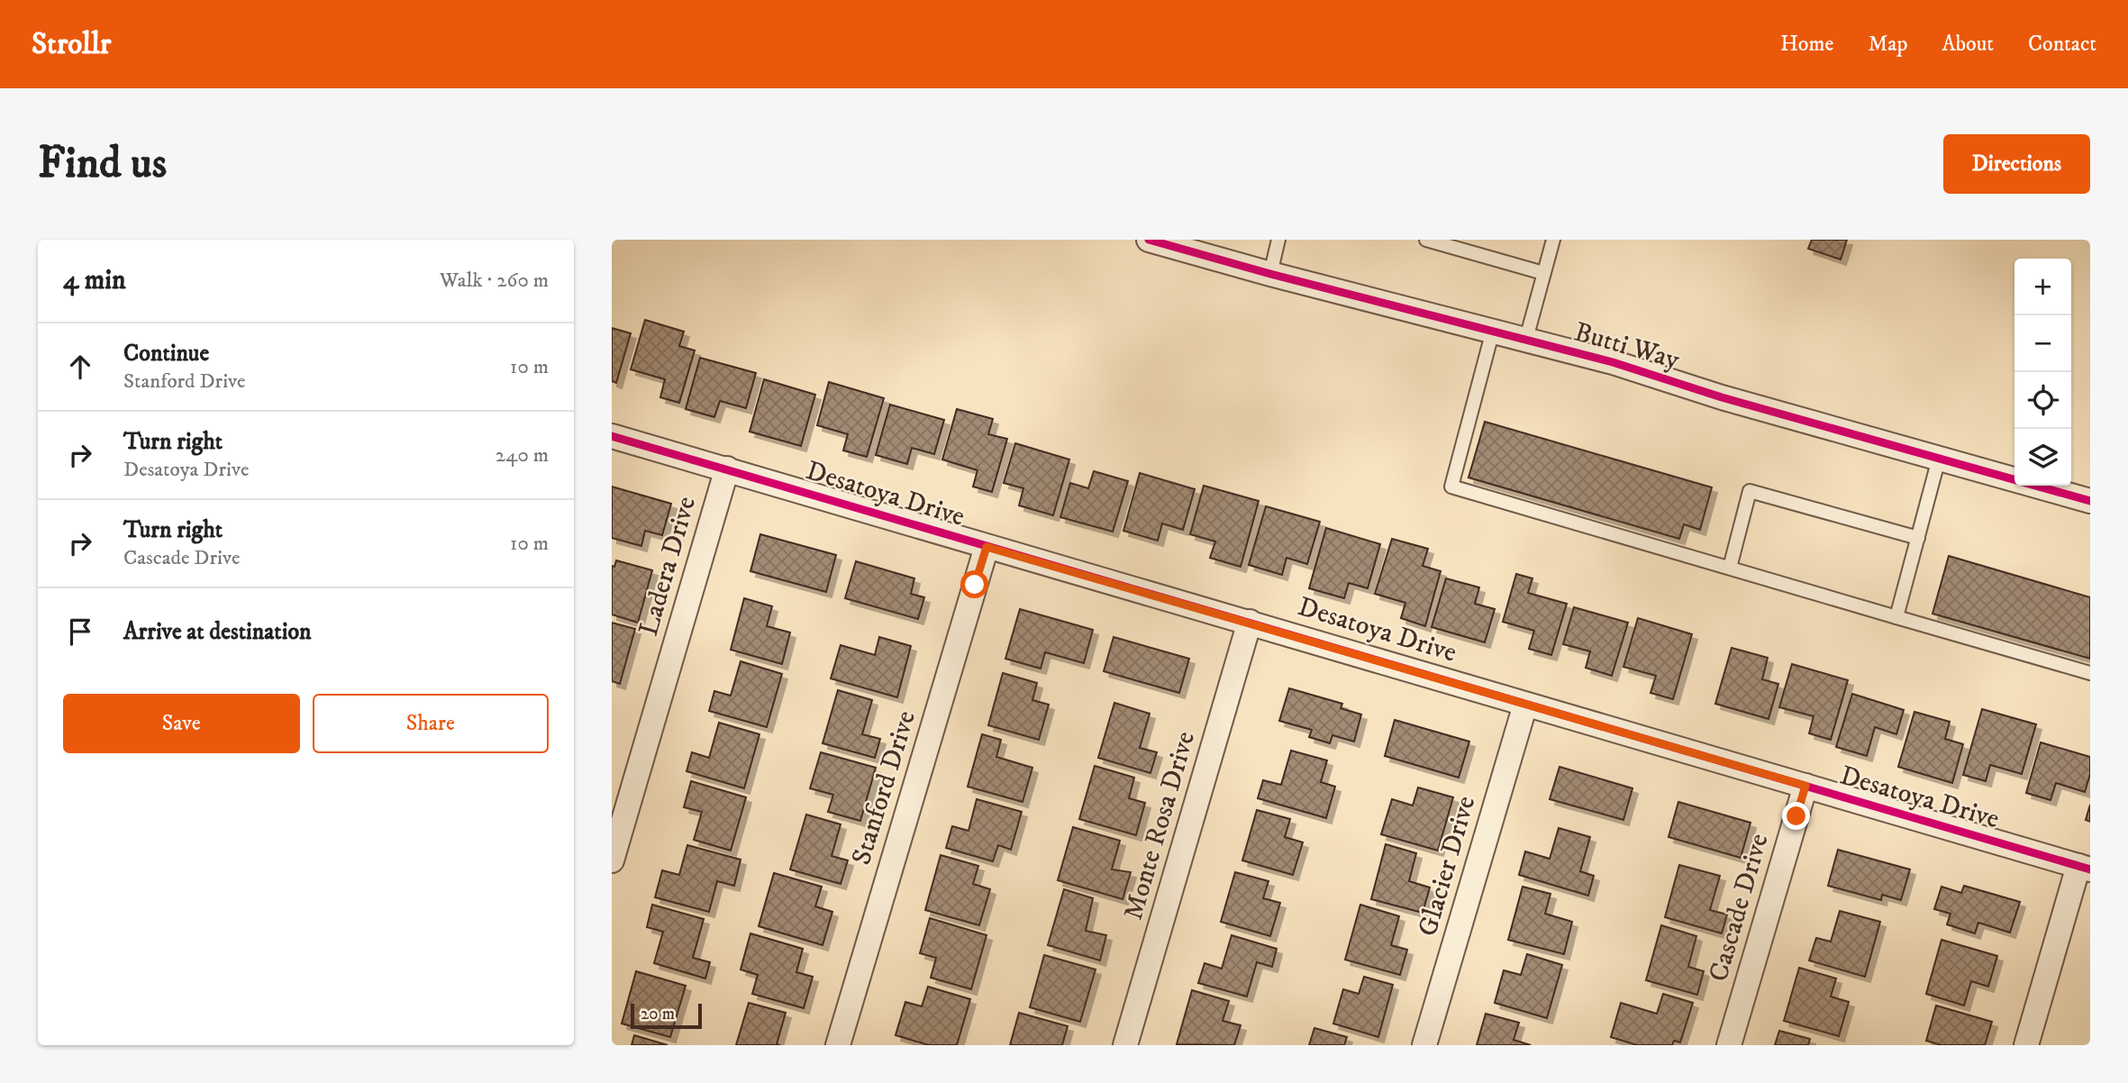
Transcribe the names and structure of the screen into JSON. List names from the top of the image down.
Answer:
{
  "streets": {
    "street": [
      "Butti Way",
      "Desatoya Drive",
      "Ladera Drive",
      "Stanford Drive",
      "Monte Rosa Drive",
      "Glacier Drive",
      "Cascade Drive"
    ]
  },
  "crossings": [
    ["Desatoya Drive", "Ladera Drive"],
    ["Desatoya Drive", "Stanford Drive"],
    ["Desatoya Drive", "Monte Rosa Drive"],
    ["Desatoya Drive", "Glacier Drive"],
    ["Desatoya Drive", "Cascade Drive"]
  ],
  "scale_bar": "20 m",
  "page": {
    "header": "Strollr",
    "nav": [
      "Home",
      "Map",
      "About",
      "Contact"
    ],
    "buttons": [
      "Directions",
      ["Save", "Share"]
    ],
    "title": "Find us",
    "heading": ["4 min", "Walk · 260 m"],
    "map_buttons": ["+", "−"],
    "list": [
      ["Continue", "Stanford Drive", "10 m"],
      ["Turn right", "Desatoya Drive", "240 m"],
      ["Turn right", "Cascade Drive", "10 m"],
      "Arrive at destination"
    ],
    "scale": "20 m"
  }
}
